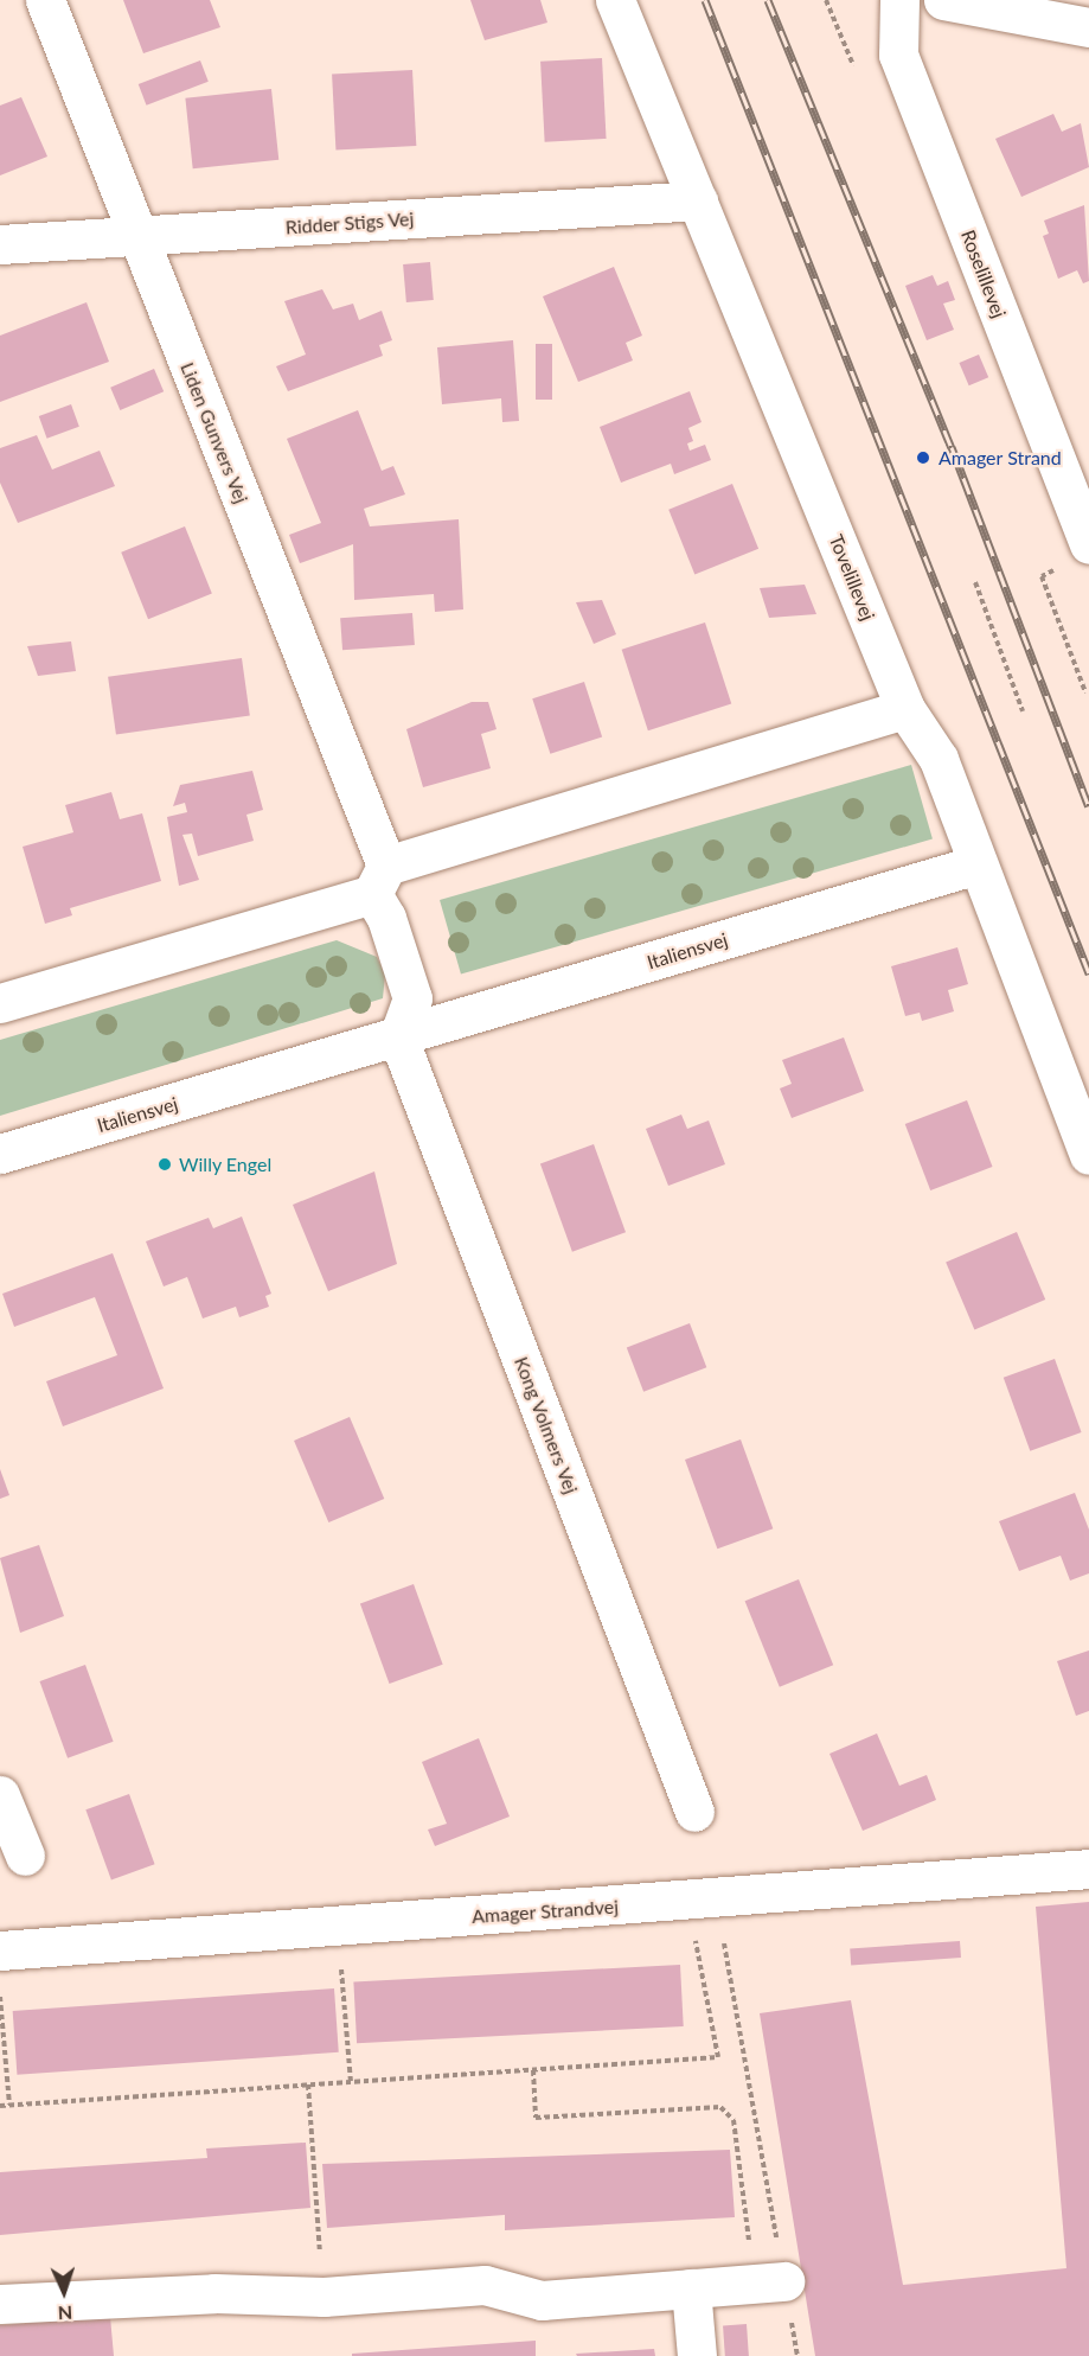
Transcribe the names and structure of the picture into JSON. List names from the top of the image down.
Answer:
{
  "streets": {
    "street": [
      "Ridder Stigs Vej",
      "Roselillevej",
      "Liden Gunvers Vej",
      "Tovelillevej",
      "Italiensvej",
      "Kong Volmers Vej",
      "Amager Strandvej"
    ]
  },
  "crossings": [
    ["Ridder Stigs Vej", "Liden Gunvers Vej"],
    ["Ridder Stigs Vej", "Tovelillevej"],
    ["Tovelillevej", "Italiensvej"],
    ["Italiensvej", "Kong Volmers Vej"]
  ],
  "places": ["Amager Strand", "Willy Engel"],
  "north": "bottom"
}
